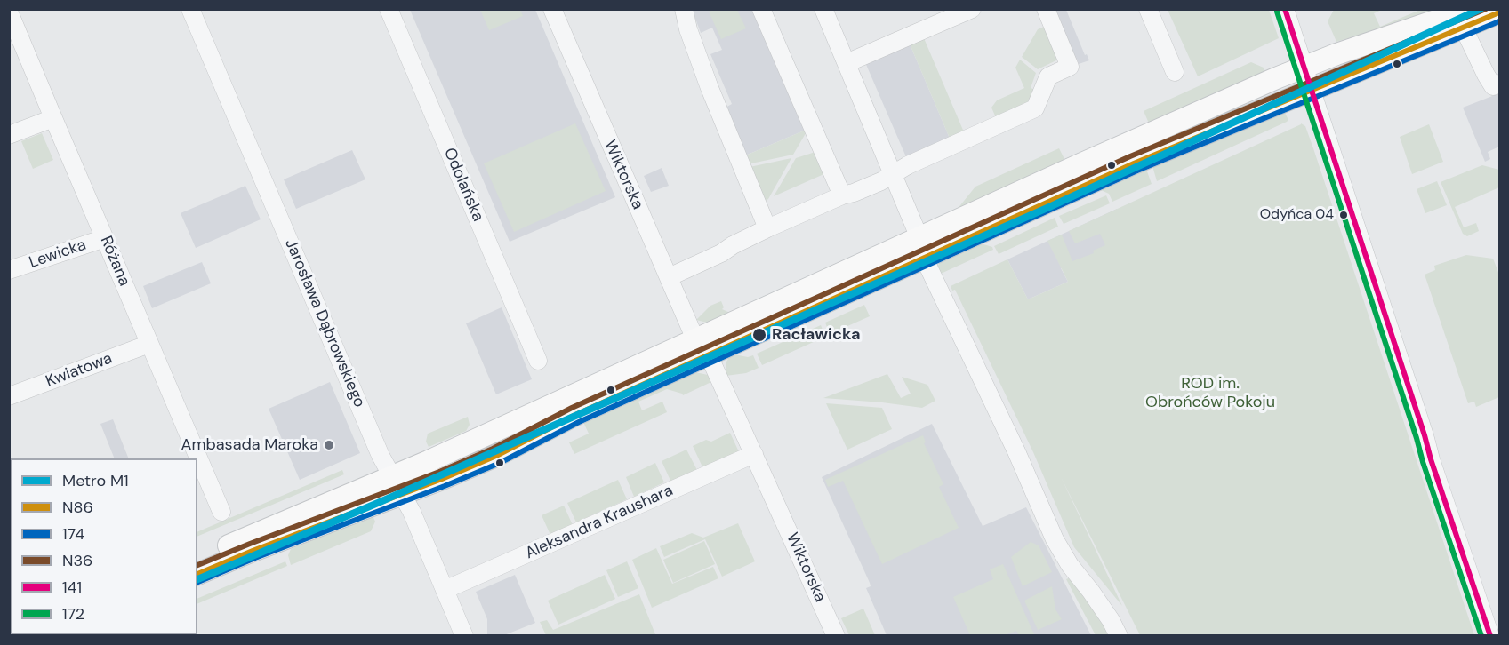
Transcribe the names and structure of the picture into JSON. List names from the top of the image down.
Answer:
{
  "streets": {
    "street": [
      "Wiktorska",
      "Odolańska",
      "Lewicka",
      "Różana",
      "Jarosława Dąbrowskiego",
      "Kwiatowa",
      "Aleksandra Kraushara"
    ]
  },
  "crossings": [
    ["Wiktorska", "Aleksandra Kraushara"],
    ["Lewicka", "Różana"],
    ["Różana", "Kwiatowa"],
    ["Jarosława Dąbrowskiego", "Aleksandra Kraushara"]
  ],
  "parks": ["ROD im. Obrońców Pokoju"],
  "places": ["Odyńca 04", "Racławicka", "Ambasada Maroka"],
  "lines": [
    "metro line M1",
    "transit line N36",
    "transit line 141",
    "transit line 172",
    "transit line N86",
    "transit line 174"
  ],
  "legend": [
    "Metro M1",
    "N86",
    "174",
    "N36",
    "141",
    "172"
  ]
}
